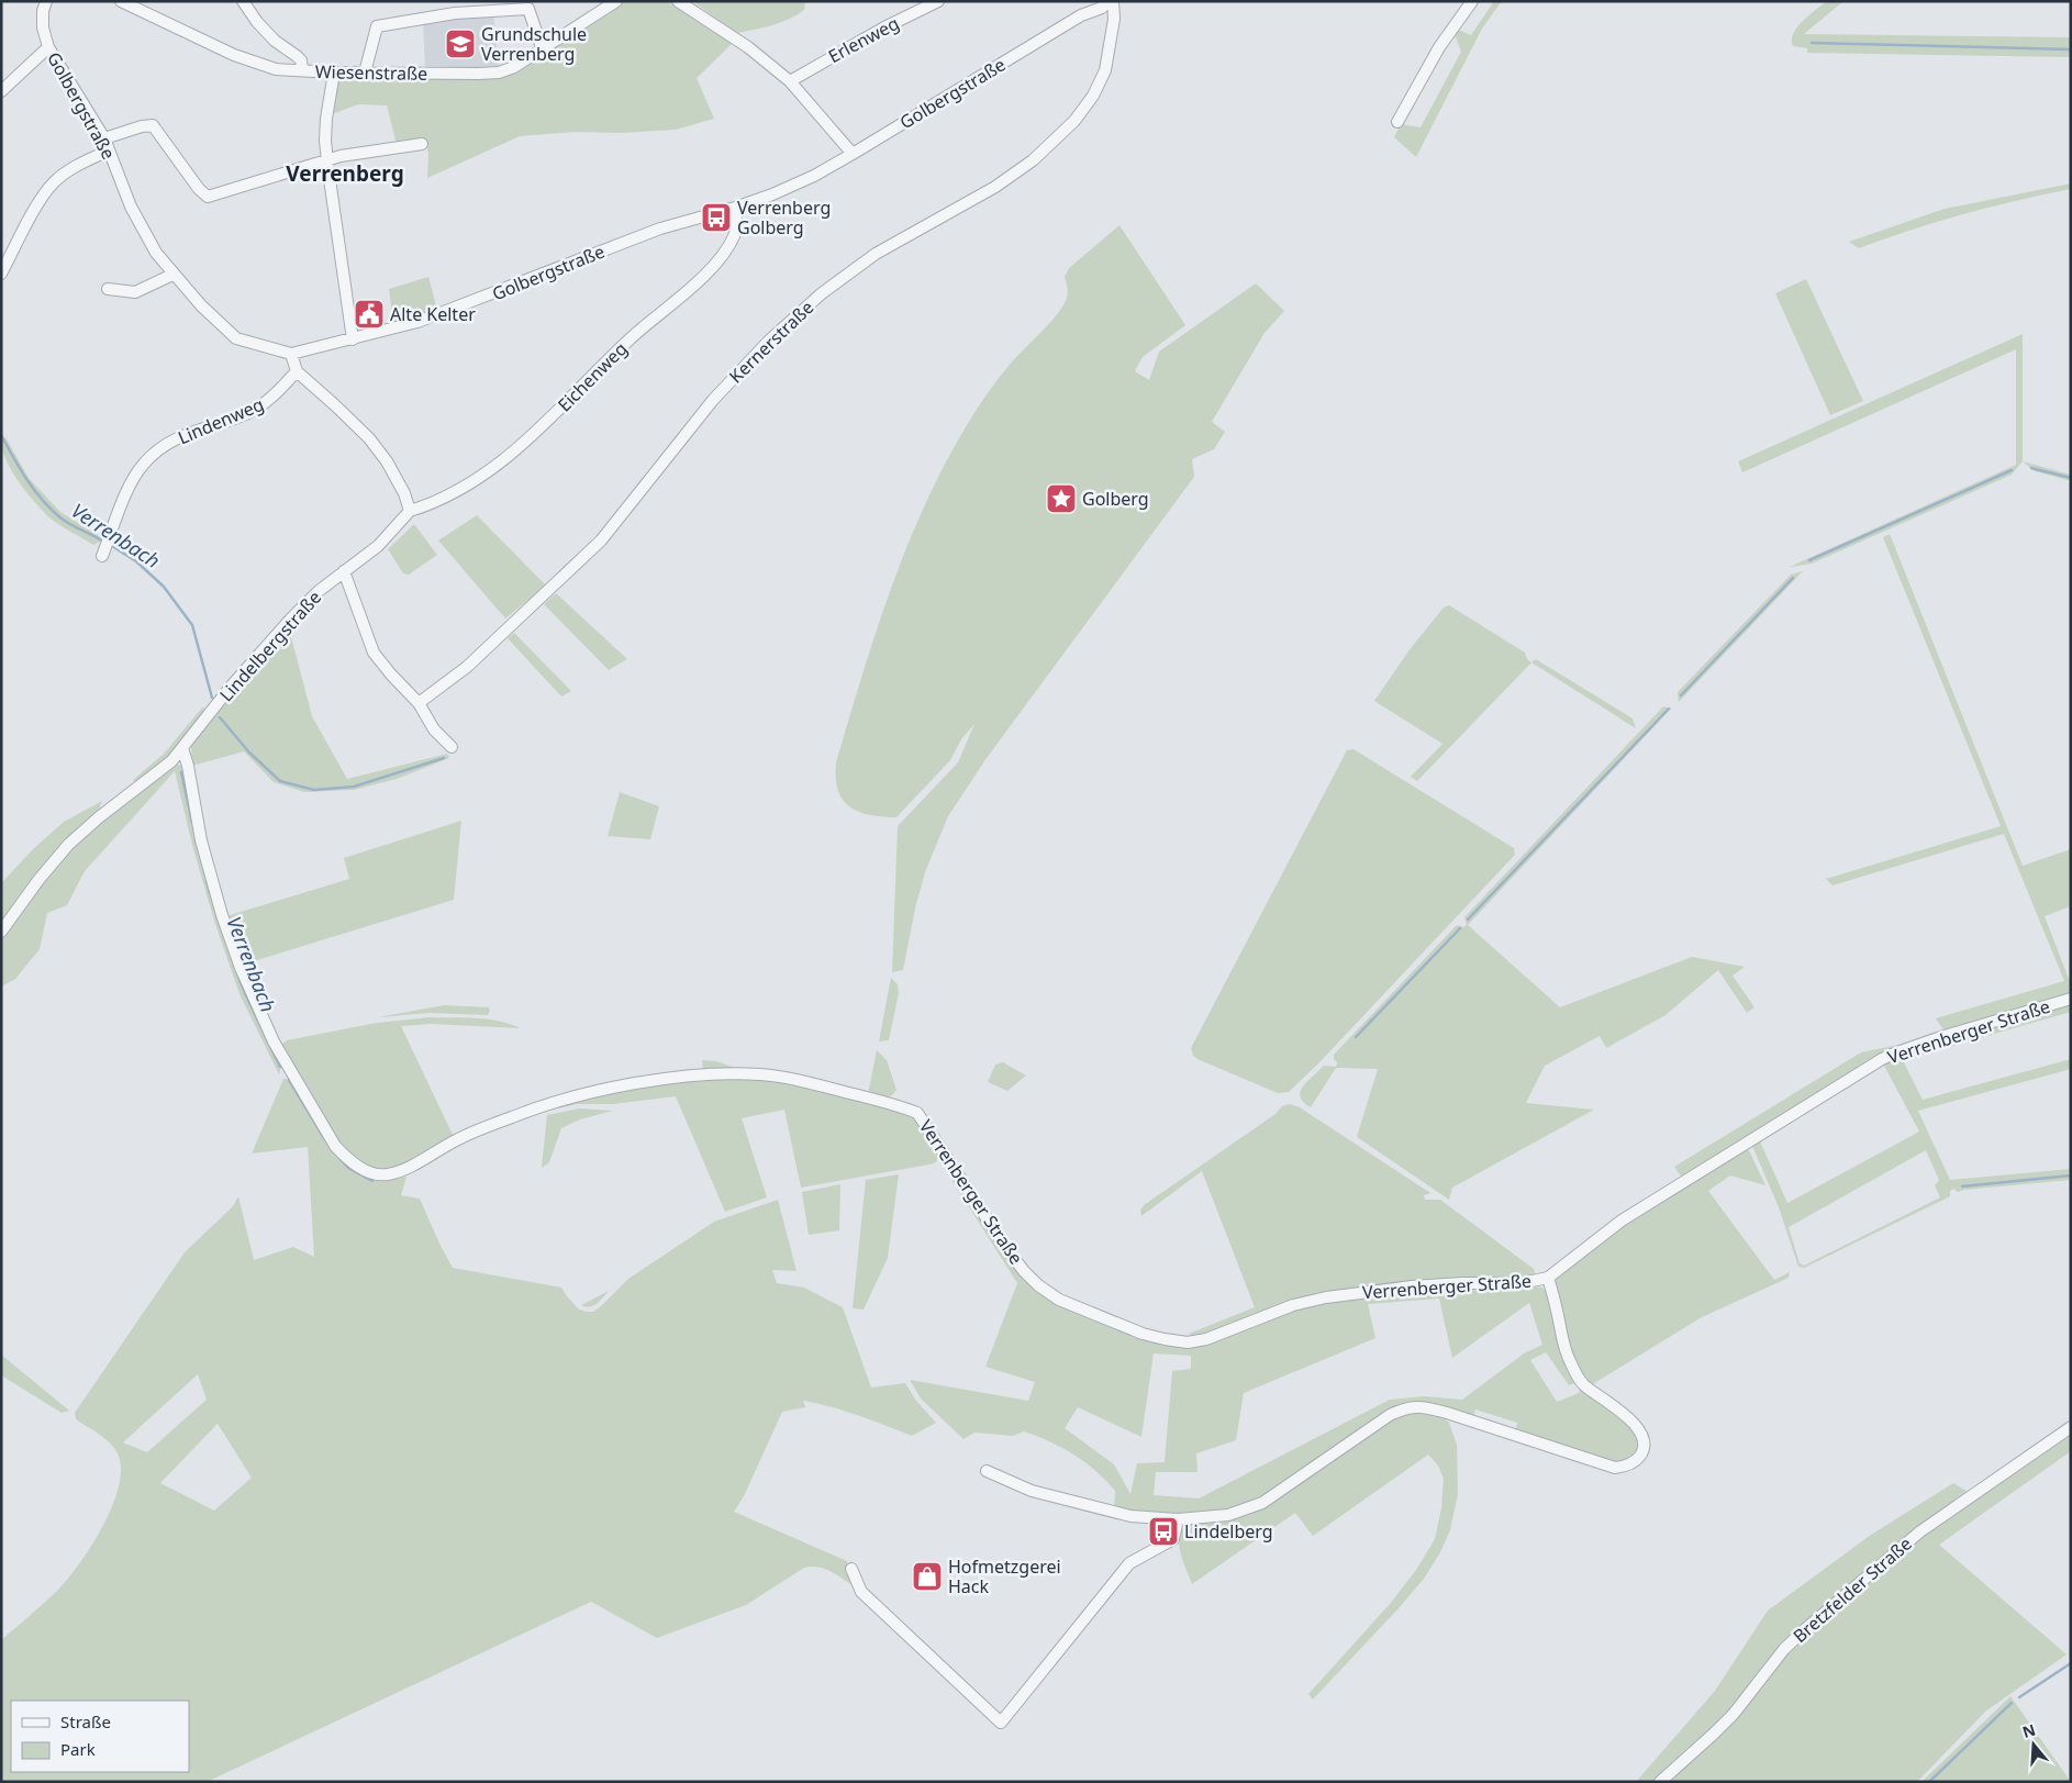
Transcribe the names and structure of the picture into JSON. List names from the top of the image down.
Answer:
{
  "streets": {
    "street": [
      "Erlenweg",
      "Wiesenstraße",
      "Golbergstraße",
      "Kernerstraße",
      "Eichenweg",
      "Lindenweg",
      "Lindelbergstraße",
      "Verrenberger Straße",
      "Bretzfelder Straße"
    ]
  },
  "crossings": [
    ["Golbergstraße", "Eichenweg"],
    ["Eichenweg", "Lindelbergstraße"],
    ["Lindelbergstraße", "Verrenberger Straße"]
  ],
  "districts": ["Verrenberg"],
  "water": ["Verrenbach"],
  "places": {
    "school or university": ["Grundschule Verrenberg"],
    "bus stop": ["Verrenberg Golberg", "Lindelberg"],
    "public building": ["Alte Kelter"],
    "place": ["Golberg"],
    "shop": ["Hofmetzgerei Hack"]
  },
  "legend": ["Straße", "Park"],
  "north": "top"
}
